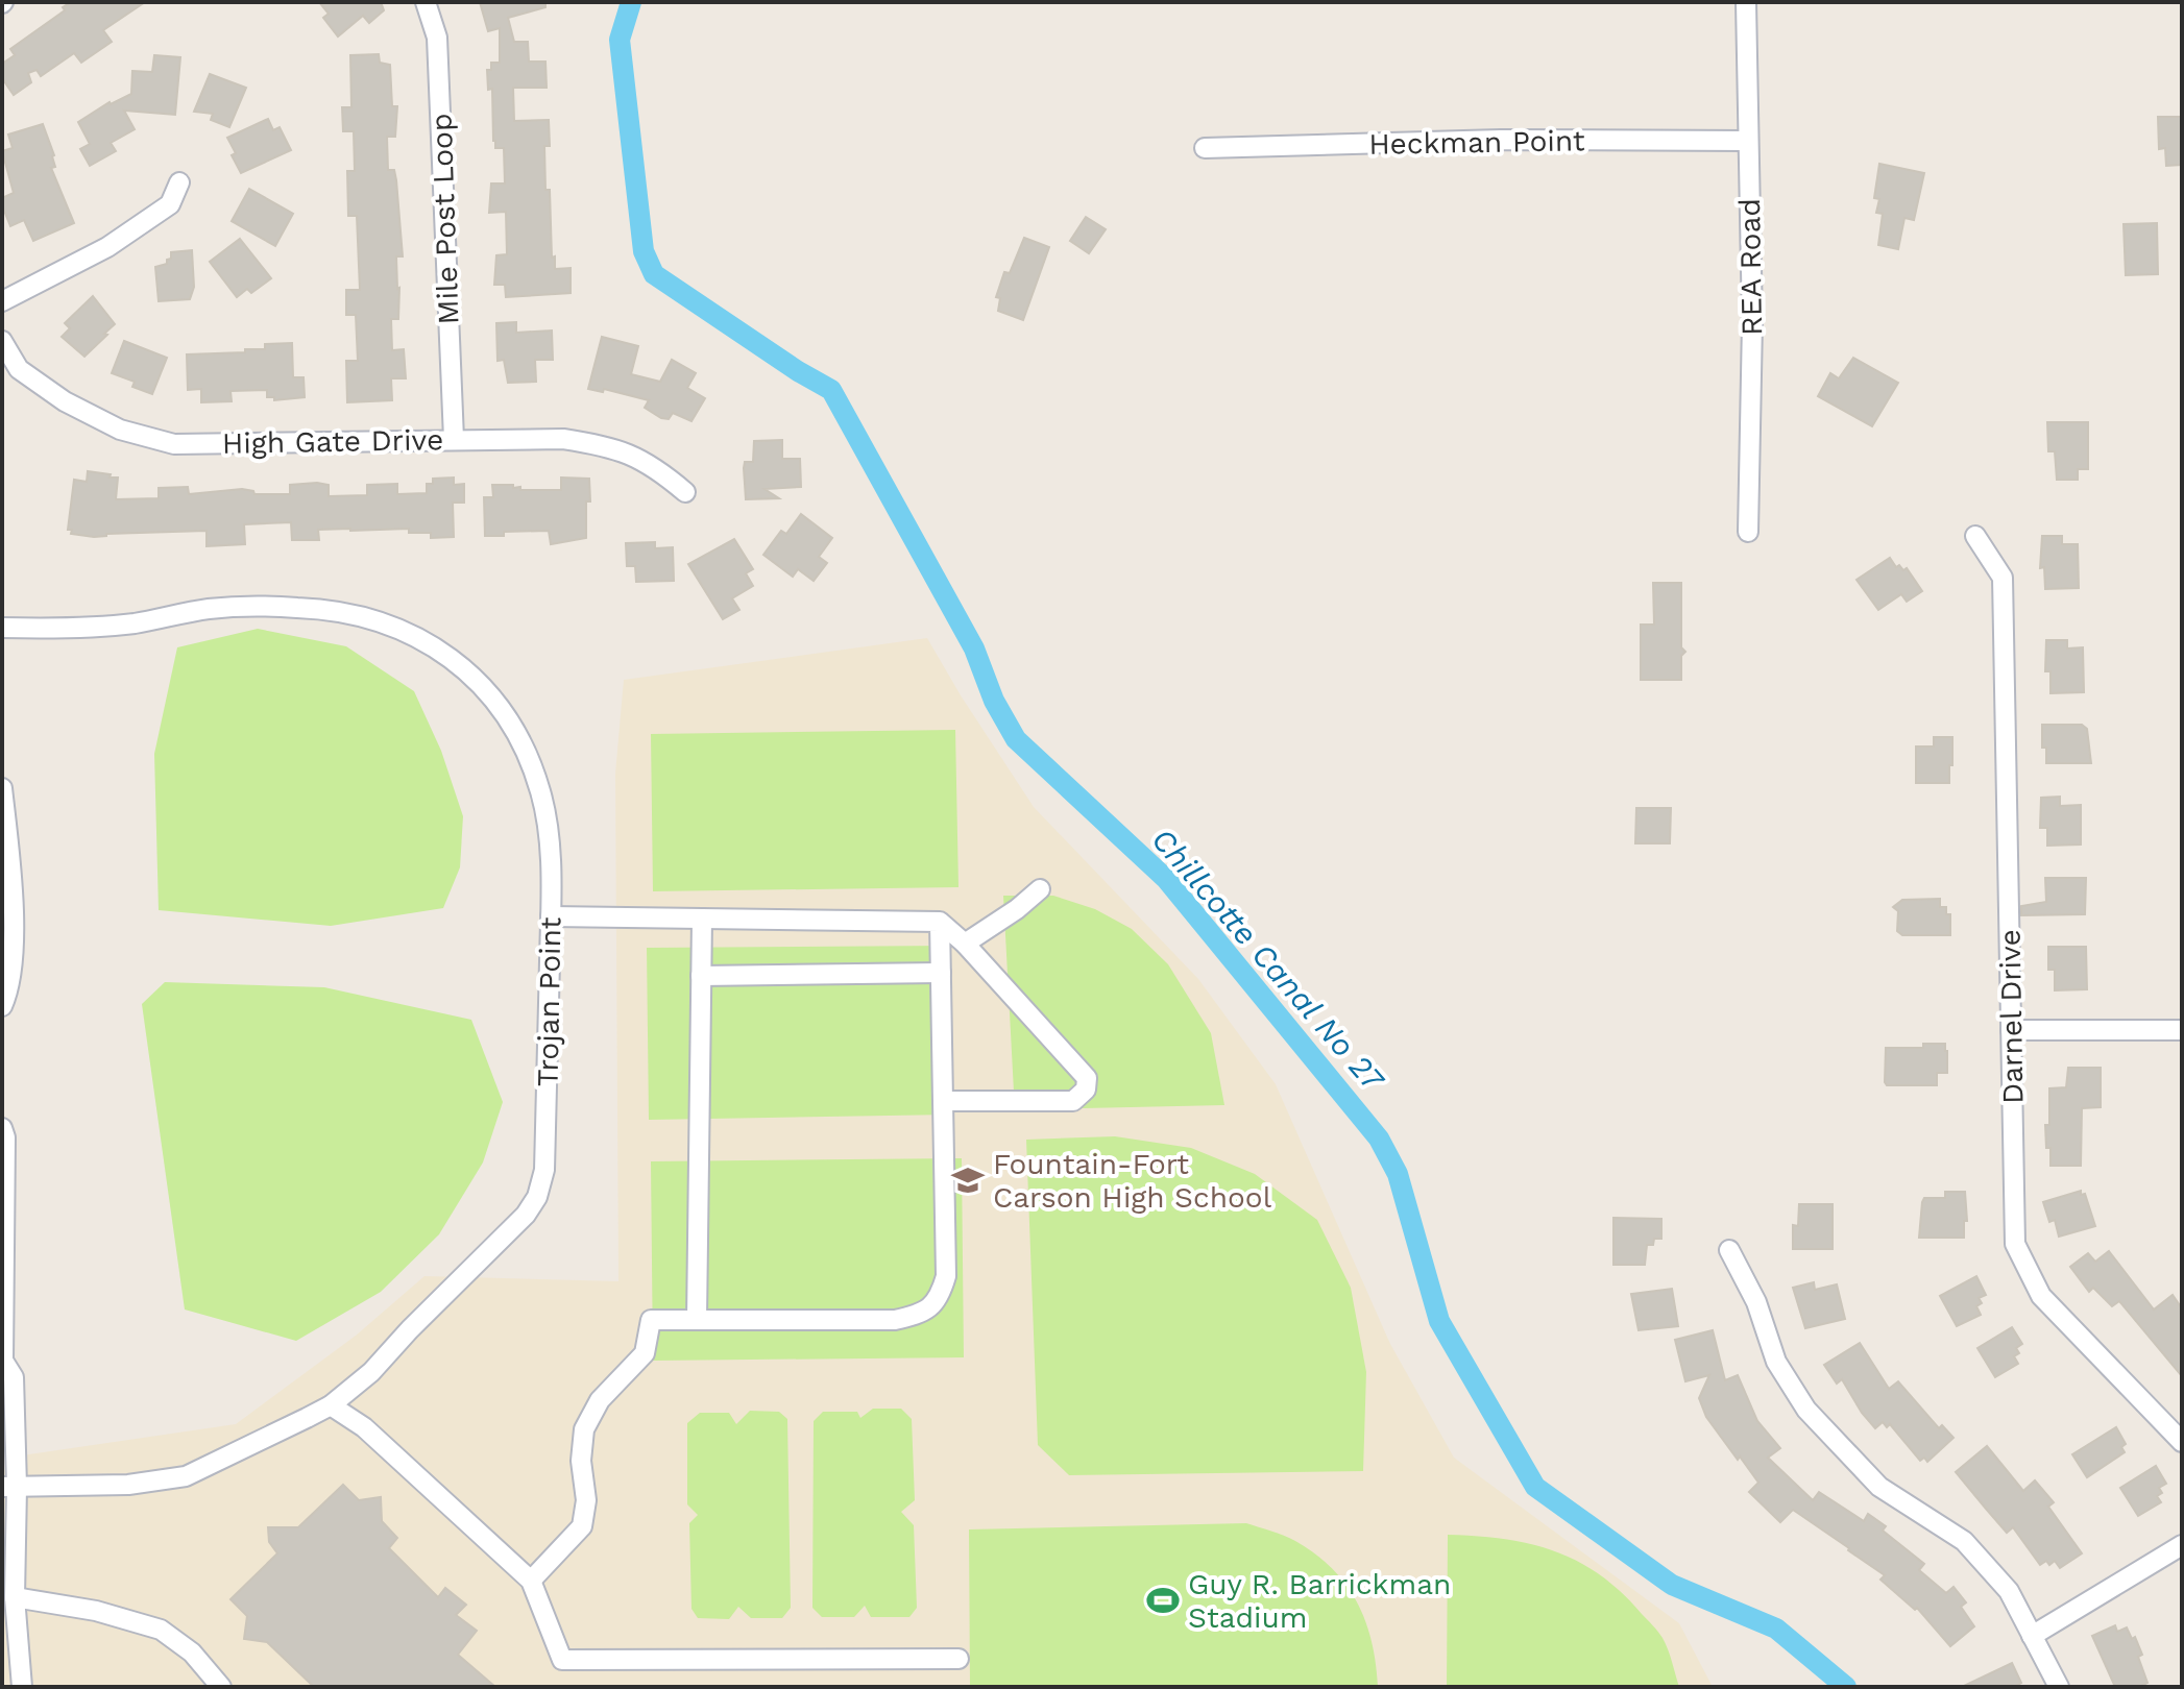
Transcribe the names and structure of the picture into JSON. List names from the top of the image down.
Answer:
{
  "streets": {
    "street": [
      "Heckman Point",
      "Mile Post Loop",
      "REA Road",
      "High Gate Drive",
      "Trojan Point",
      "Darnel Drive"
    ]
  },
  "crossings": [
    ["Heckman Point", "REA Road"],
    ["Mile Post Loop", "High Gate Drive"]
  ],
  "water": ["Chillcotte Canal No 27"],
  "places": {
    "school or university": ["Fountain-Fort Carson High School"],
    "sports": ["Guy R. Barrickman Stadium"]
  }
}
